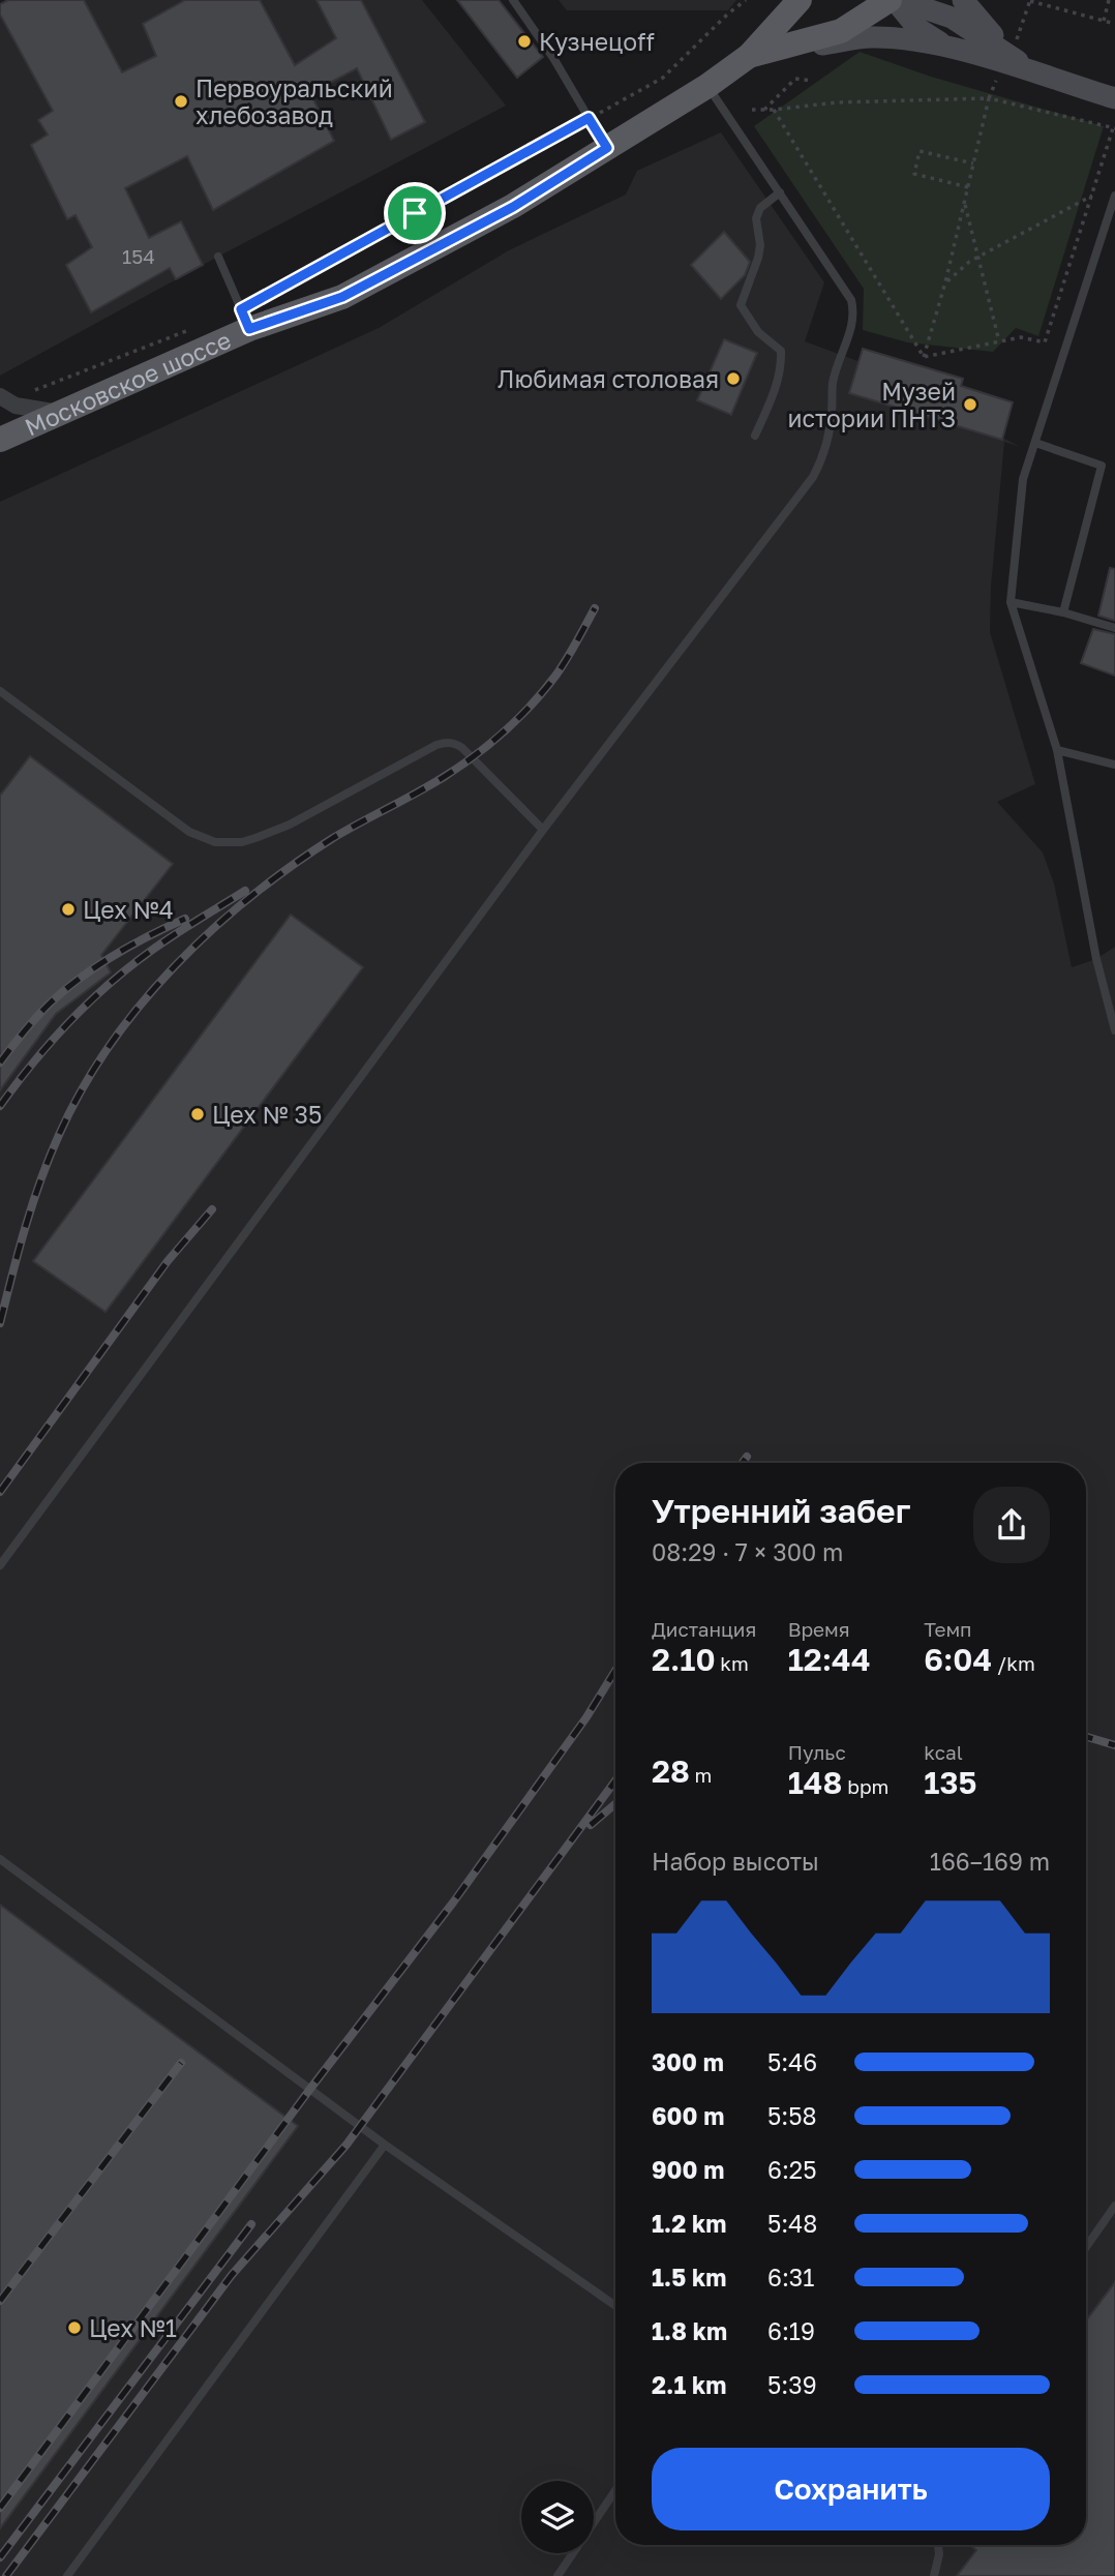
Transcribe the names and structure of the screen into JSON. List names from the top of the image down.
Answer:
{
  "streets": {
    "main road": ["Московское шоссе"]
  },
  "places": [
    "Кузнецoff",
    "Первоуральский хлебозавод",
    "Любимая столовая",
    "Музей истории ПНТЗ",
    "Цех №4",
    "Цех № 35",
    "Цех №1"
  ],
  "house_numbers": ["154"],
  "page": {
    "heading": ["Утренний забег", "08:29 · 7 × 300 m"],
    "stats": [
      ["Дистанция", "2.10 km"],
      ["Время", "12:44"],
      ["Темп", "6:04 /km"],
      ["28 m"],
      ["Пульс", "148 bpm"],
      ["kcal", "135"]
    ],
    "chart": ["Набор высоты", "166–169 m"],
    "list": [
      {
        "name": "300 m",
        "note": "5:46"
      },
      {
        "name": "600 m",
        "note": "5:58"
      },
      {
        "name": "900 m",
        "note": "6:25"
      },
      {
        "name": "1.2 km",
        "note": "5:48"
      },
      {
        "name": "1.5 km",
        "note": "6:31"
      },
      {
        "name": "1.8 km",
        "note": "6:19"
      },
      {
        "name": "2.1 km",
        "note": "5:39"
      }
    ],
    "buttons": "Сохранить"
  }
}
